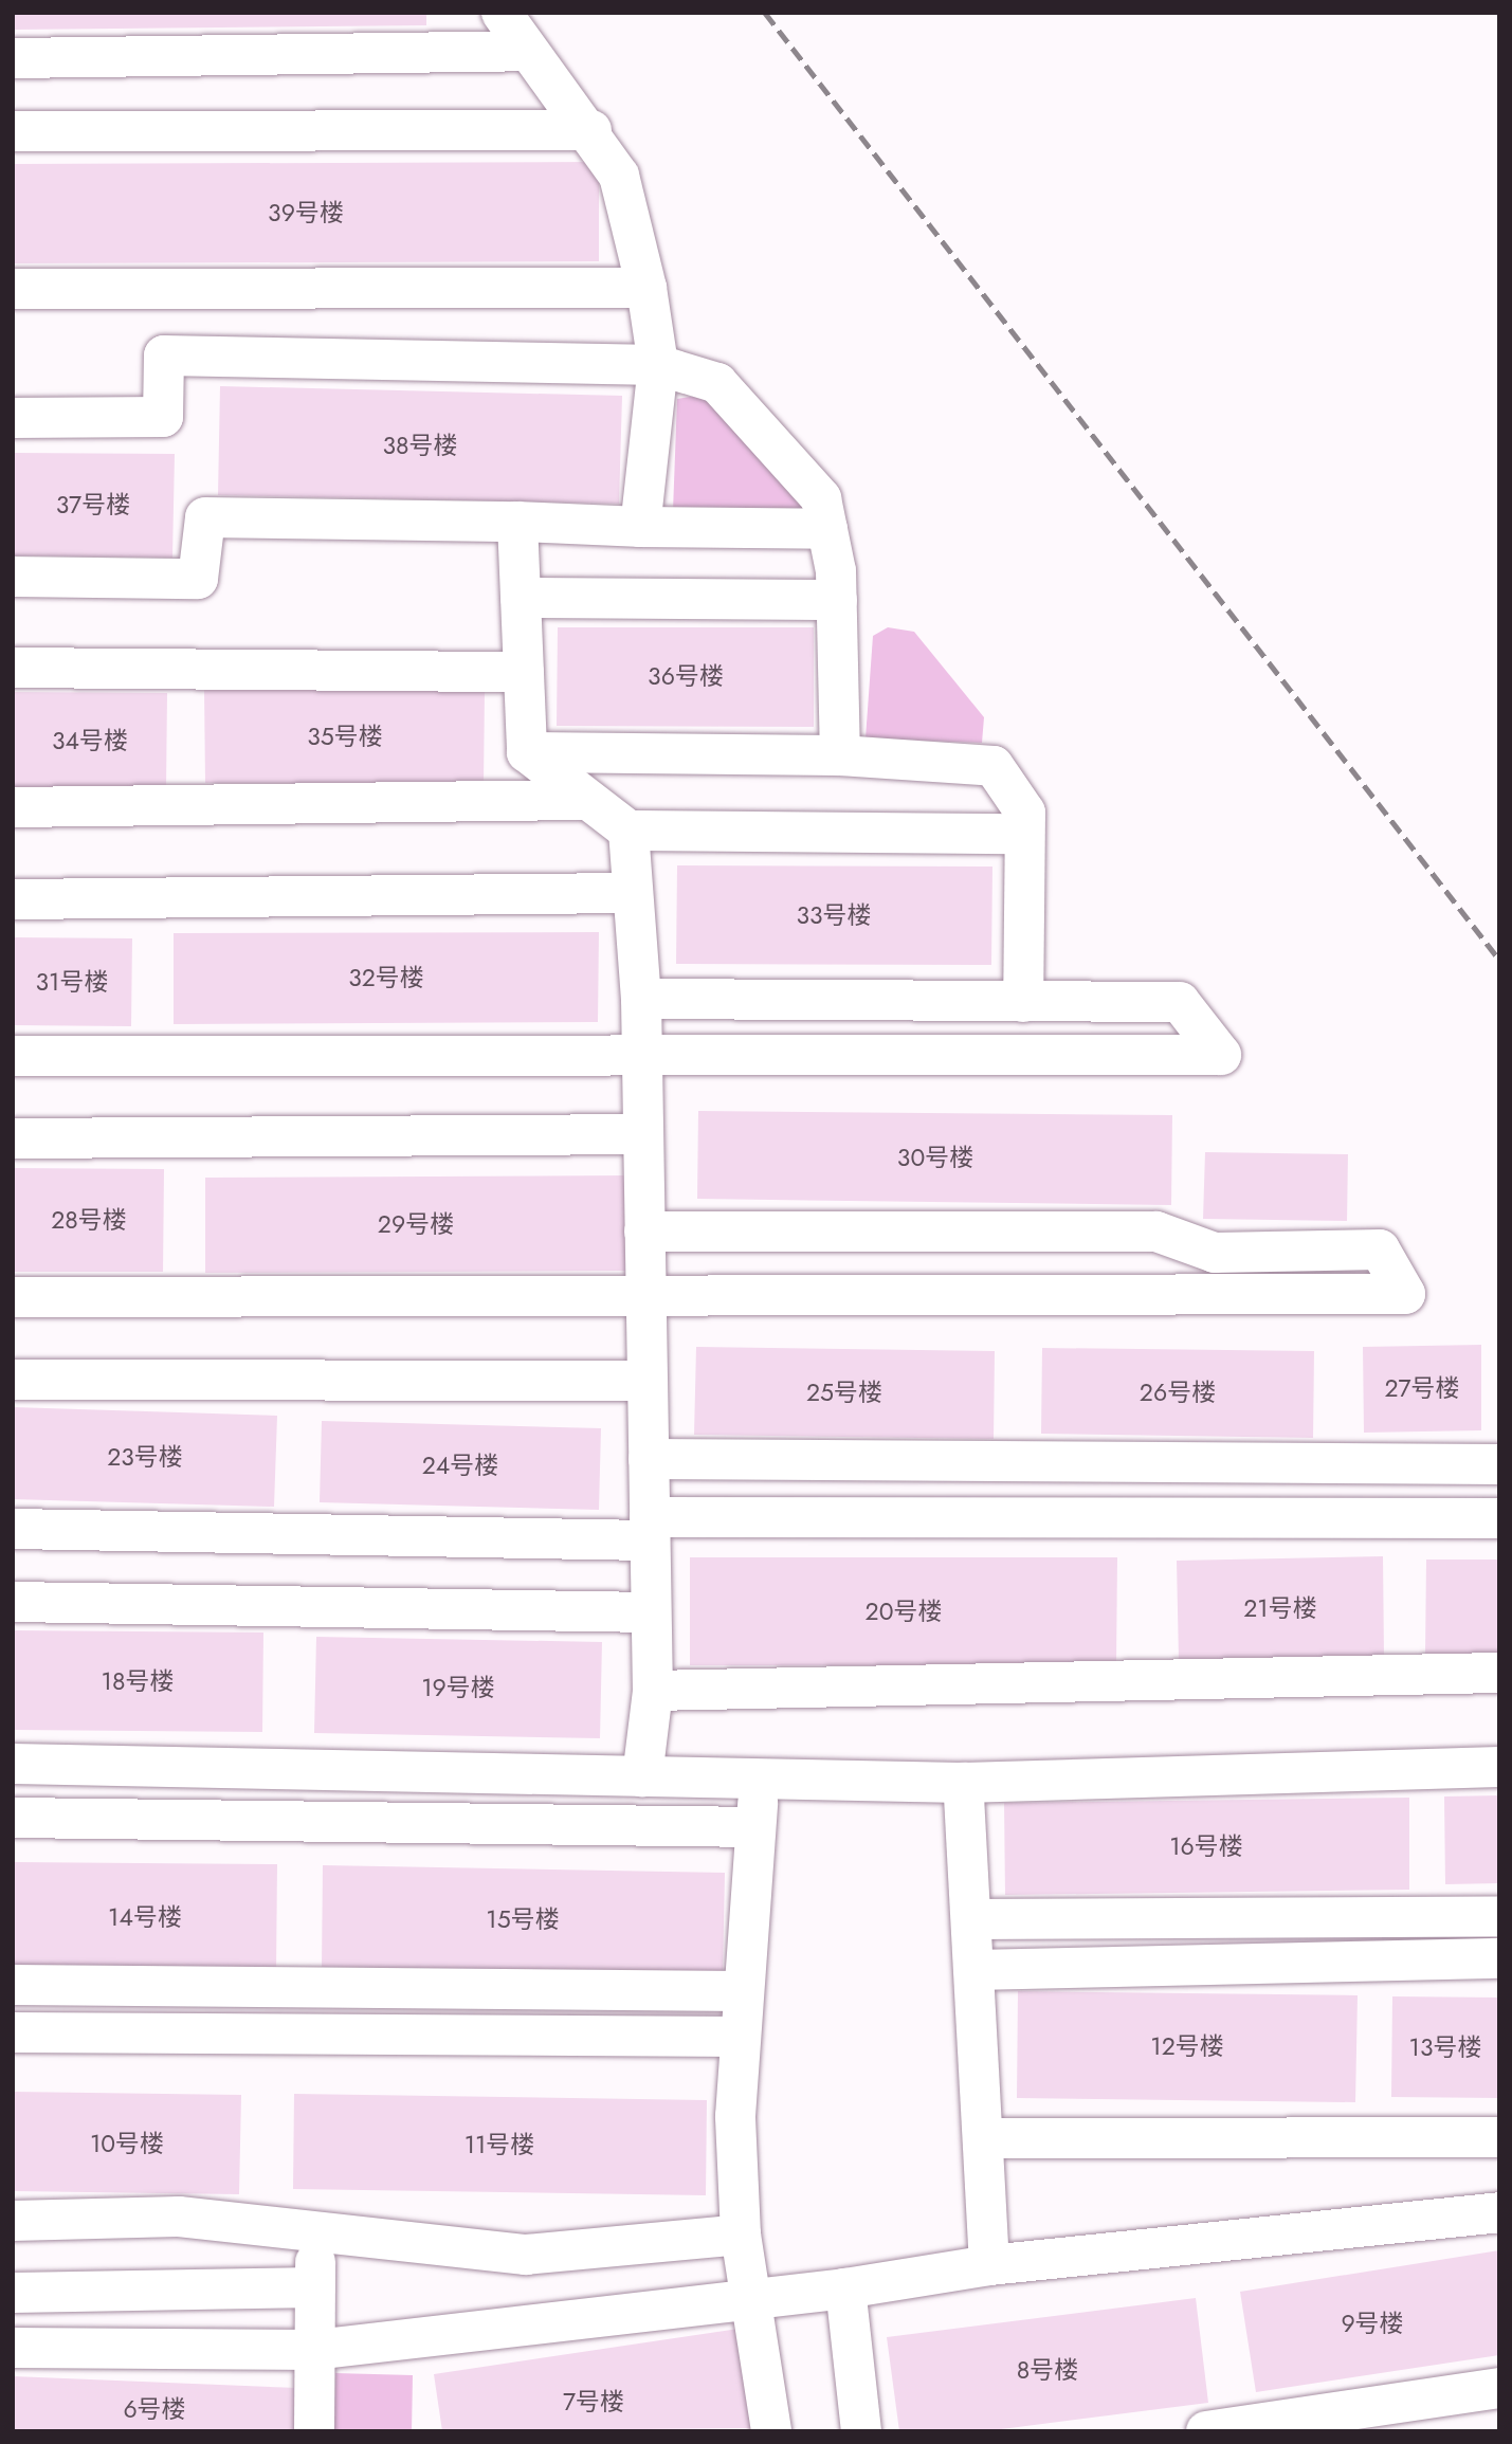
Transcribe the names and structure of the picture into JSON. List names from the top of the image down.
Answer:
{
  "house_numbers": [
    "39号楼",
    "38号楼",
    "37号楼",
    "36号楼",
    "35号楼",
    "34号楼",
    "33号楼",
    "32号楼",
    "31号楼",
    "30号楼",
    "28号楼",
    "29号楼",
    "27号楼",
    "25号楼",
    "26号楼",
    "23号楼",
    "24号楼",
    "21号楼",
    "20号楼",
    "18号楼",
    "19号楼",
    "16号楼",
    "14号楼",
    "15号楼",
    "12号楼",
    "13号楼",
    "10号楼",
    "11号楼",
    "9号楼",
    "8号楼",
    "7号楼",
    "6号楼"
  ]
}
